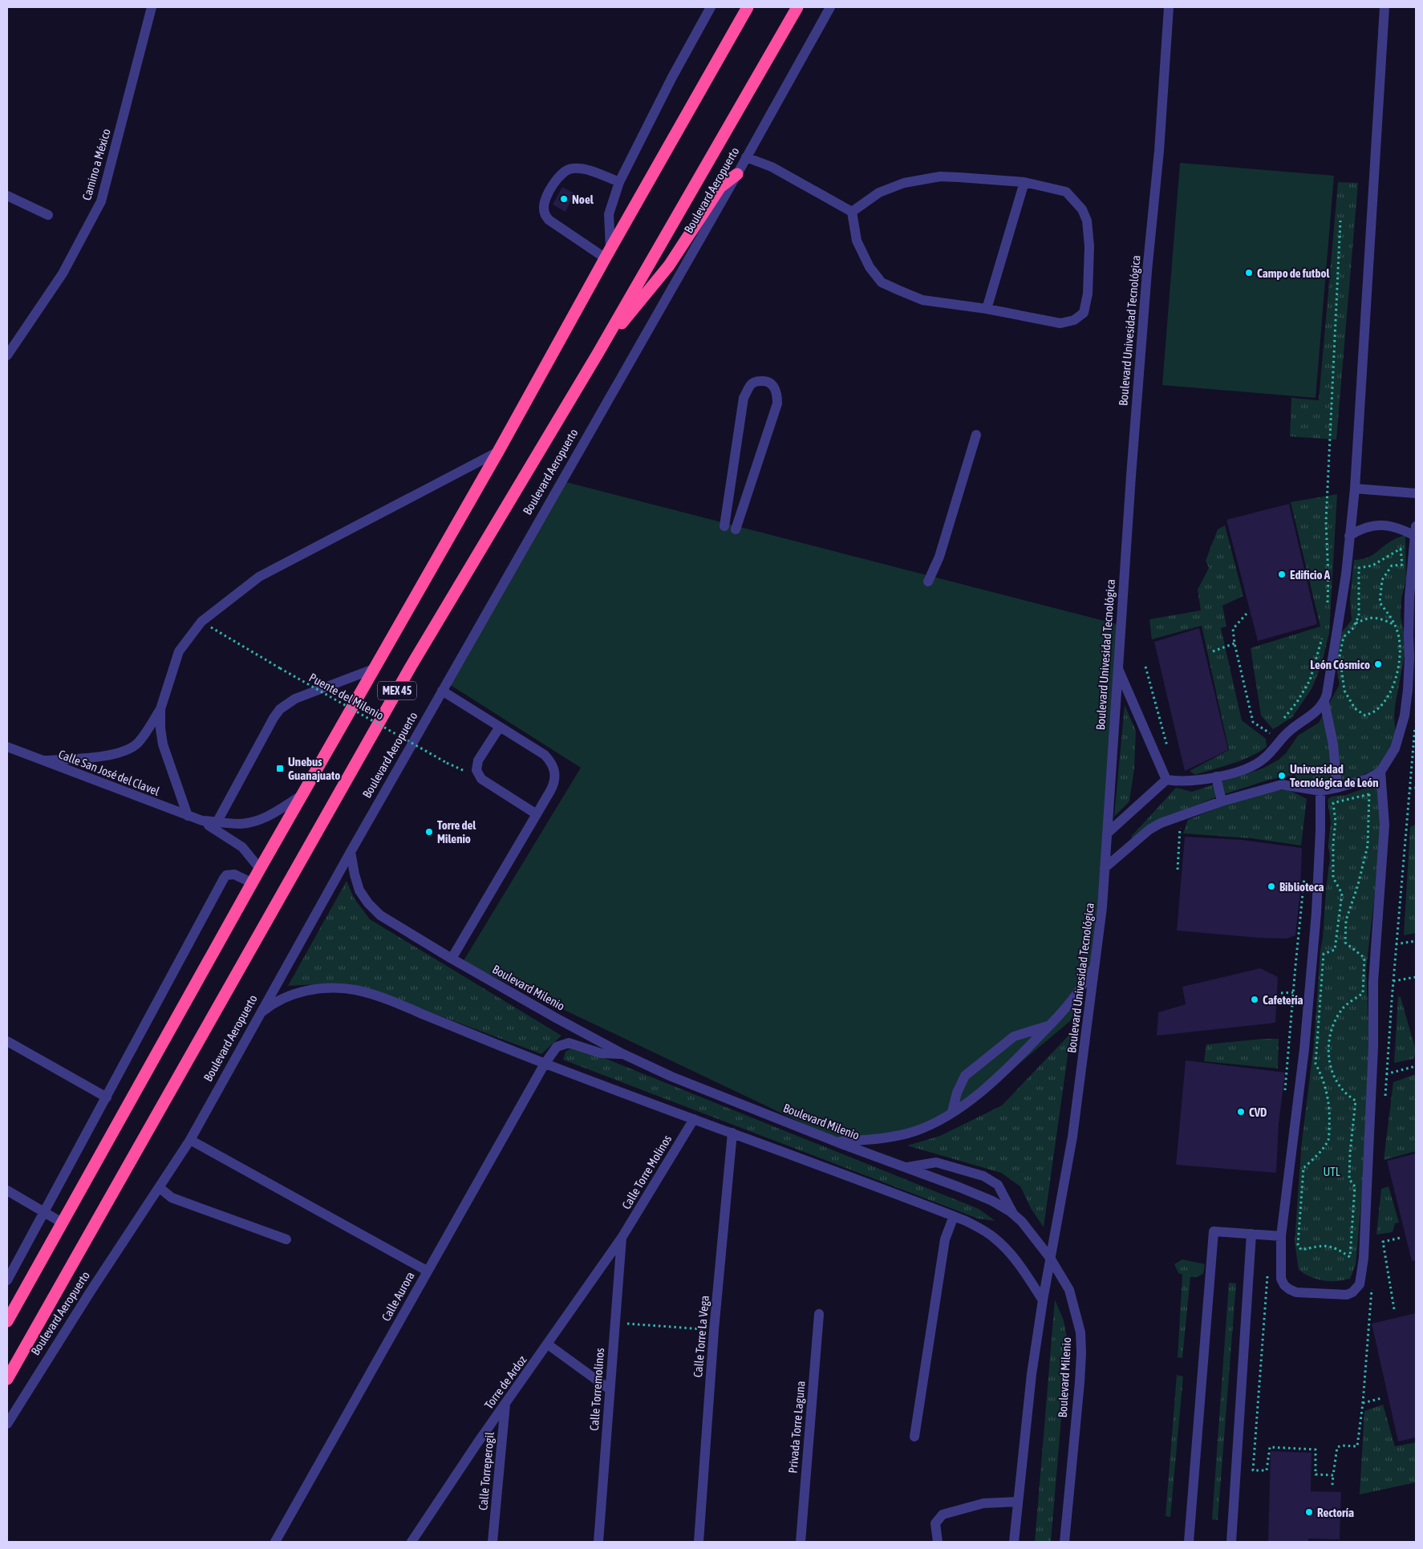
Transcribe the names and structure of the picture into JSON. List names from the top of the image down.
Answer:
{
  "streets": {
    "highway": ["Boulevard Aeropuerto", "MEX 45"],
    "street": [
      "Camino a México",
      "Boulevard Univesidad Tecnológica",
      "Calle San José del Clavel",
      "Boulevard Milenio",
      "Calle Torre Molinos",
      "Calle Aurora",
      "Calle Torre La Vega",
      "Torre de Ardoz",
      "Calle Torremolinos",
      "Privada Torre Laguna",
      "Calle Torreperogil"
    ],
    "path": ["Puente del Milenio"]
  },
  "crossings": [
    ["Boulevard Aeropuerto", "Boulevard Milenio"],
    ["Boulevard Univesidad Tecnológica", "Boulevard Milenio"],
    ["MEX 45", "Calle San José del Clavel"],
    ["Boulevard Milenio", "Calle Aurora"],
    ["Calle Torre Molinos", "Torre de Ardoz"],
    ["Calle Torre Molinos", "Calle Torremolinos"],
    ["Torre de Ardoz", "Calle Torremolinos"],
    ["Torre de Ardoz", "Calle Torreperogil"]
  ],
  "parks": ["UTL"],
  "places": {
    "other": [
      "Noel",
      "Campo de futbol",
      "Edificio A",
      "León Cósmico",
      "Universidad Tecnológica de León",
      "Torre del Milenio",
      "Biblioteca",
      "Cafetería",
      "CVD",
      "Rectoría"
    ],
    "transit": ["Unebus Guanajuato"]
  }
}
